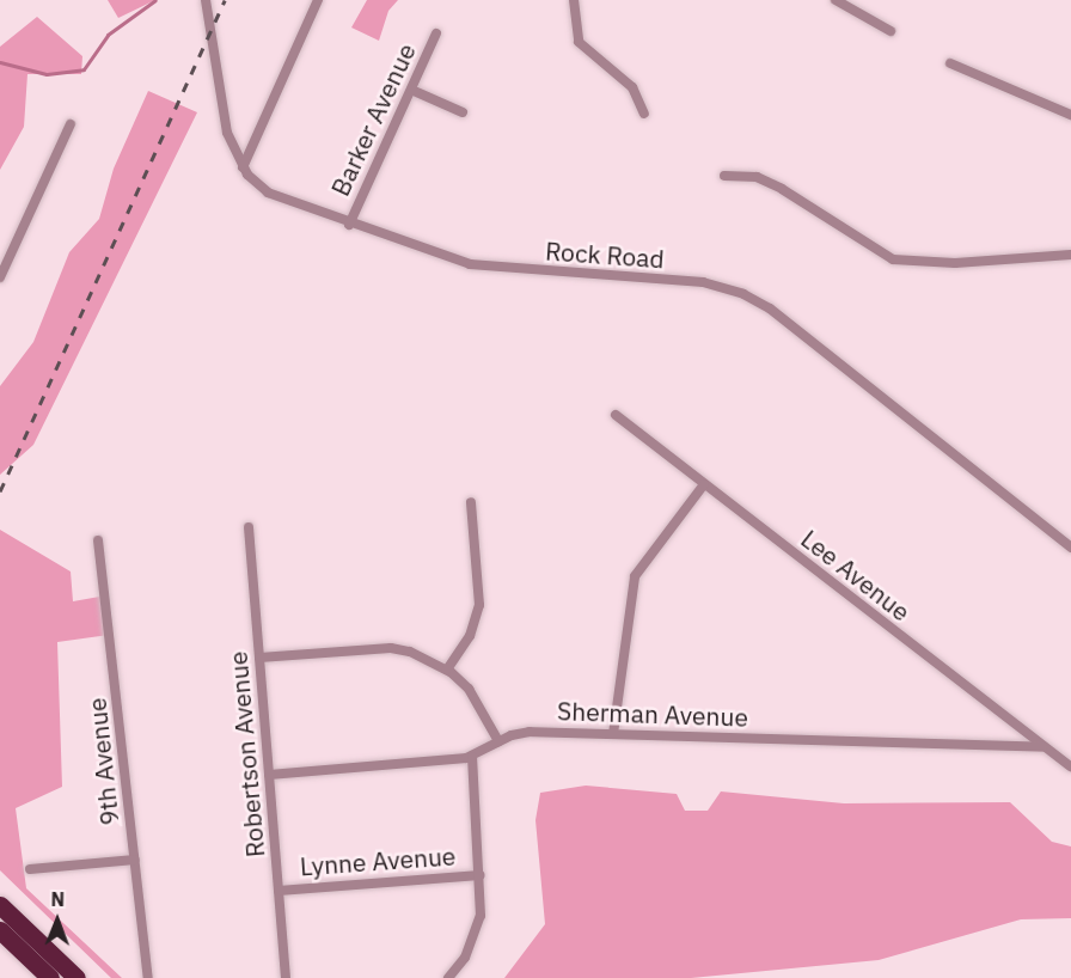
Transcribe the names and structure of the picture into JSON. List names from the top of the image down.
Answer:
{
  "streets": {
    "street": [
      "Barker Avenue",
      "Rock Road",
      "Lee Avenue",
      "Sherman Avenue",
      "Robertson Avenue",
      "9th Avenue",
      "Lynne Avenue"
    ]
  },
  "crossings": [
    ["Barker Avenue", "Rock Road"],
    ["Lee Avenue", "Sherman Avenue"],
    ["Sherman Avenue", "Robertson Avenue"],
    ["Robertson Avenue", "Lynne Avenue"]
  ],
  "north": "top"
}
